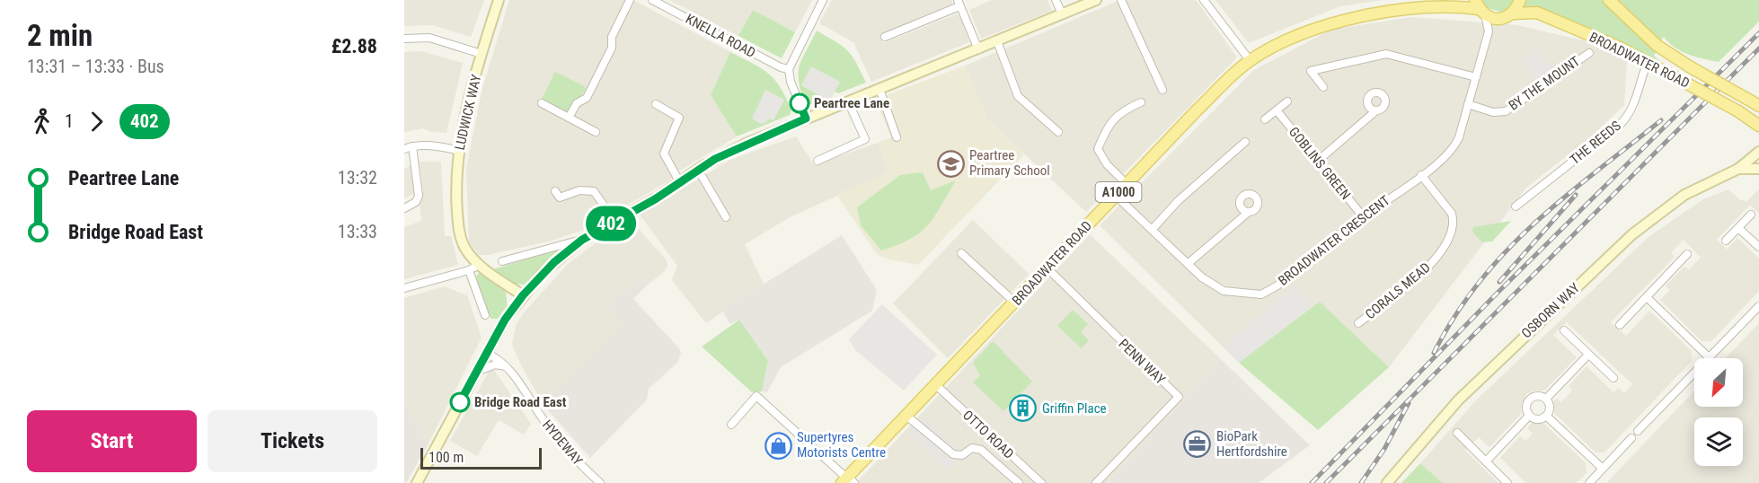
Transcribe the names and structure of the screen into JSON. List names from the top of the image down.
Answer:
{
  "streets": {
    "main road": ["BROADWATER ROAD", "A1000"],
    "street": [
      "KNELLA ROAD",
      "BY THE MOUNT",
      "LUDWICK WAY",
      "THE REEDS",
      "GOBLINS GREEN",
      "BROADWATER CRESCENT",
      "CORALS MEAD",
      "OSBORN WAY",
      "PENN WAY",
      "OTTO ROAD",
      "HYDEWAY"
    ]
  },
  "crossings": [
    ["BROADWATER ROAD", "THE REEDS"],
    ["BROADWATER ROAD", "A1000"],
    ["BROADWATER ROAD", "BROADWATER CRESCENT"],
    ["BROADWATER ROAD", "PENN WAY"],
    ["BROADWATER ROAD", "OTTO ROAD"],
    ["BY THE MOUNT", "BROADWATER CRESCENT"],
    ["GOBLINS GREEN", "BROADWATER CRESCENT"],
    ["A1000", "BROADWATER CRESCENT"],
    ["BROADWATER CRESCENT", "CORALS MEAD"]
  ],
  "places": {
    "other": ["Peartree Lane", "Bridge Road East"],
    "school or university": ["Peartree Primary School"],
    "building": ["Griffin Place"],
    "office": ["BioPark Hertfordshire"],
    "shop": ["Supertyres Motorists Centre"]
  },
  "lines": ["bus line 402"],
  "scale_bar": "100 m",
  "north": "bottom left",
  "page": {
    "heading": ["2 min", "13:31 – 13:33 · Bus", "£2.88"],
    "on_map": "402",
    "legs": ["1", "402"],
    "list": [
      {
        "name": "Peartree Lane",
        "value": "13:32"
      },
      {
        "name": "Bridge Road East",
        "value": "13:33"
      }
    ],
    "buttons": ["Start", "Tickets"],
    "scale": "100 m"
  }
}
